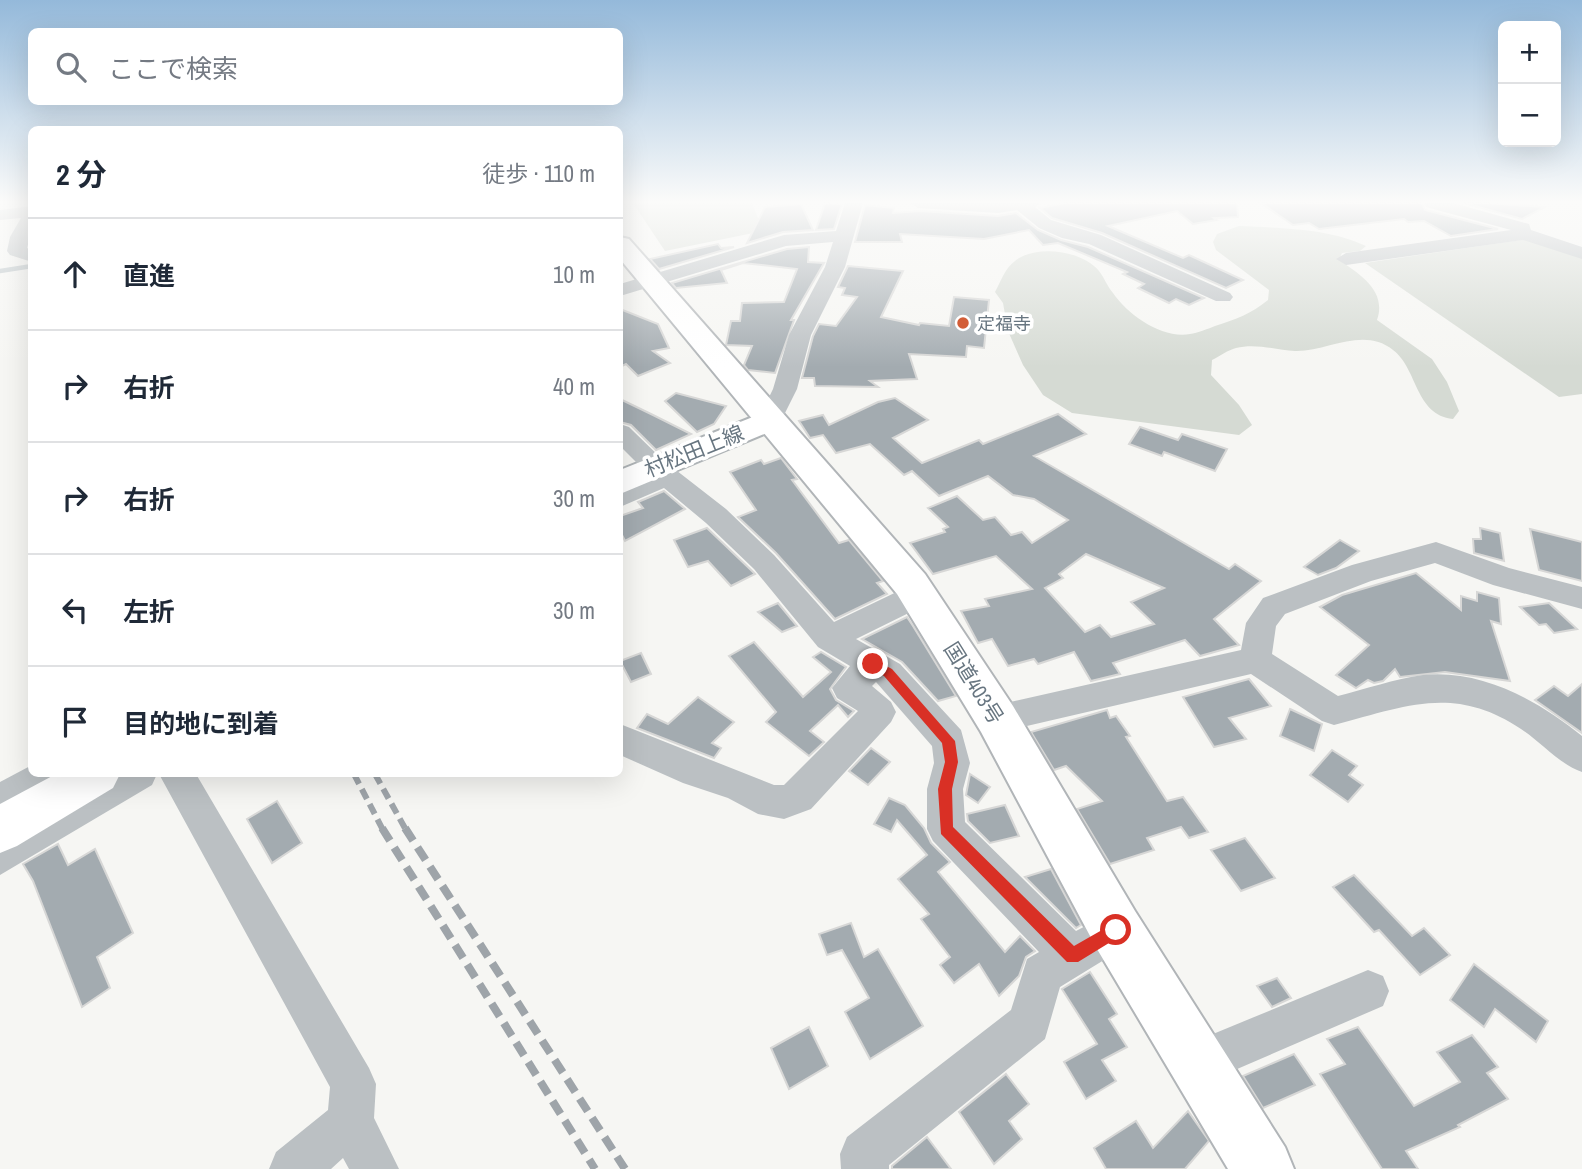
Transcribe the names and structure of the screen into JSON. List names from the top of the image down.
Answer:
{
  "streets": {
    "main road": ["村松田上線", "国道403号"]
  },
  "crossings": [
    ["村松田上線", "国道403号"]
  ],
  "places": ["定福寺"],
  "page": {
    "map_buttons": ["+", "−"],
    "search": "ここで検索",
    "heading": ["2 分", "徒歩 · 110 m"],
    "list": [
      ["直進", "10 m"],
      ["右折", "40 m"],
      ["右折", "30 m"],
      ["左折", "30 m"],
      "目的地に到着"
    ]
  }
}
